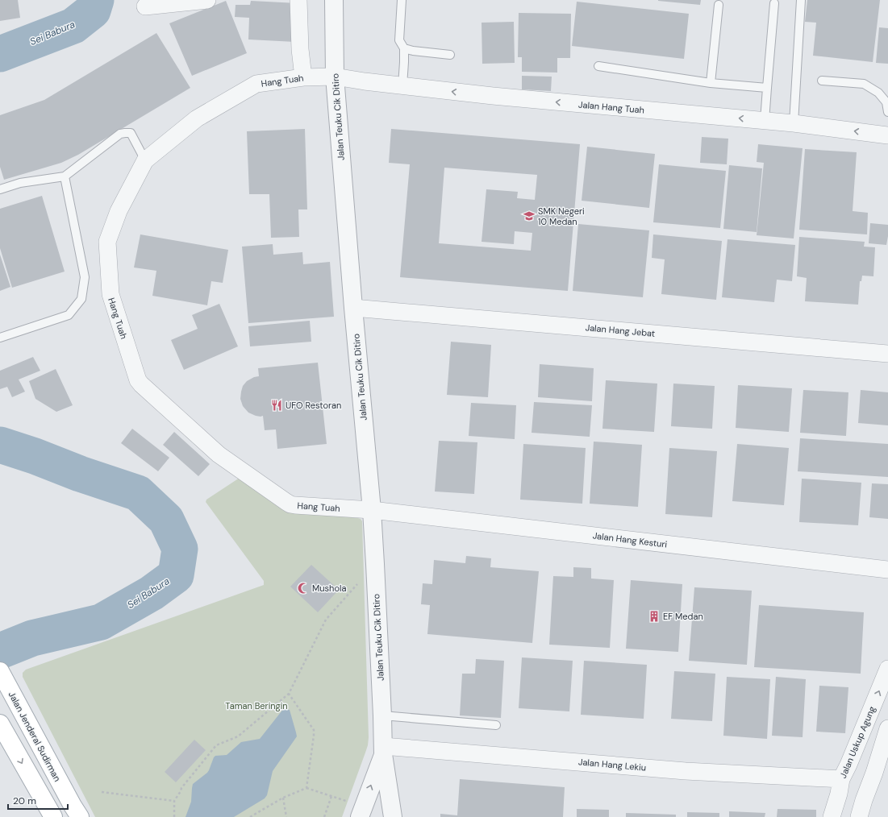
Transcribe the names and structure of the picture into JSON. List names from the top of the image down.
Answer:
{
  "streets": {
    "main road": ["Jalan Jenderal Sudirman"],
    "street": [
      "Hang Tuah",
      "Jalan Hang Tuah",
      "Jalan Teuku Cik Ditiro",
      "Jalan Hang Jebat",
      "Jalan Hang Kesturi",
      "Jalan Uskup Agung",
      "Jalan Hang Lekiu"
    ]
  },
  "crossings": [
    ["Hang Tuah", "Jalan Hang Tuah"],
    ["Hang Tuah", "Jalan Teuku Cik Ditiro"],
    ["Hang Tuah", "Jalan Hang Kesturi"],
    ["Jalan Hang Tuah", "Jalan Teuku Cik Ditiro"],
    ["Jalan Teuku Cik Ditiro", "Jalan Hang Jebat"],
    ["Jalan Teuku Cik Ditiro", "Jalan Hang Kesturi"],
    ["Jalan Teuku Cik Ditiro", "Jalan Hang Lekiu"],
    ["Jalan Uskup Agung", "Jalan Hang Lekiu"]
  ],
  "one_way": ["Jalan Hang Tuah"],
  "water": ["Sei Babura"],
  "parks": ["Taman Beringin"],
  "places": {
    "school or university": ["SMK Negeri 10 Medan"],
    "restaurant": ["UFO Restoran"],
    "mosque": ["Mushola"],
    "building": ["EF Medan"]
  },
  "scale_bar": "20 m"
}
